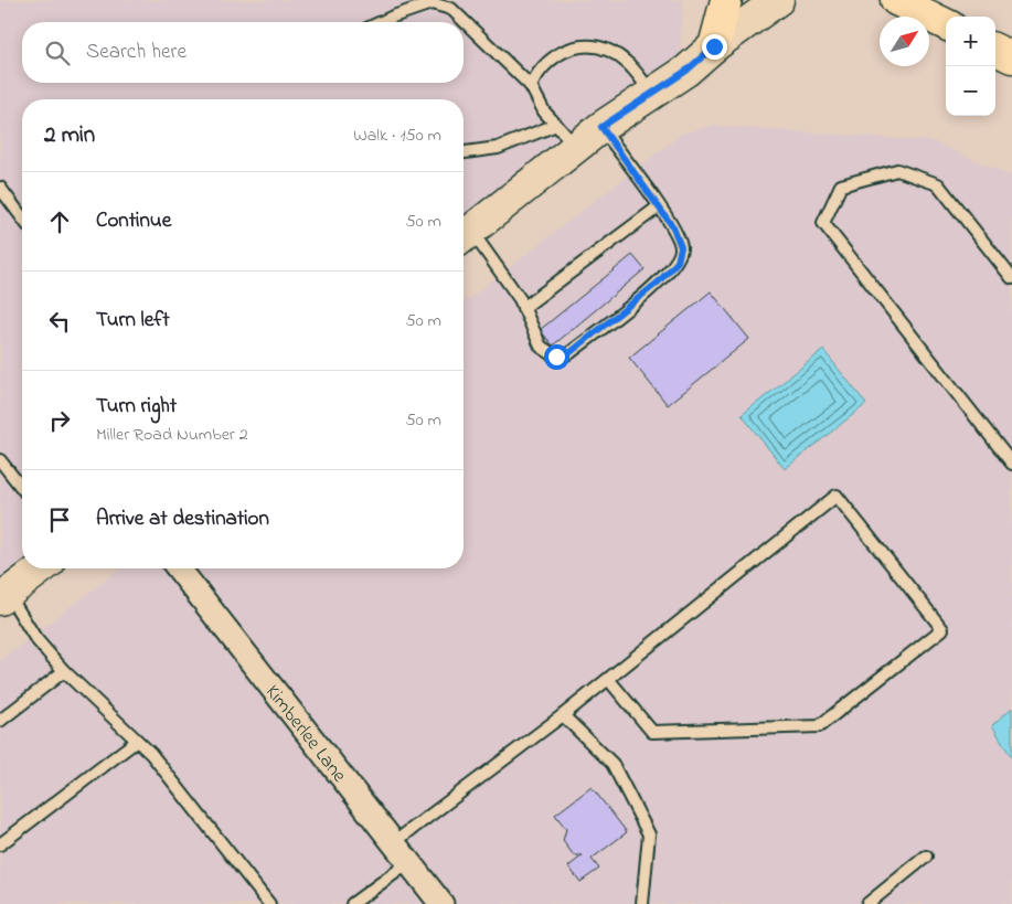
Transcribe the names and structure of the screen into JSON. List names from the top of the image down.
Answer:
{
  "streets": {
    "street": ["Kimberlee Lane"]
  },
  "north": "top right",
  "page": {
    "map_buttons": ["+", "−"],
    "search": "Search here",
    "heading": ["2 min", "Walk · 150 m"],
    "list": [
      ["Continue", "50 m"],
      ["Turn left", "50 m"],
      ["Turn right", "Miller Road Number 2", "50 m"],
      "Arrive at destination"
    ]
  }
}
